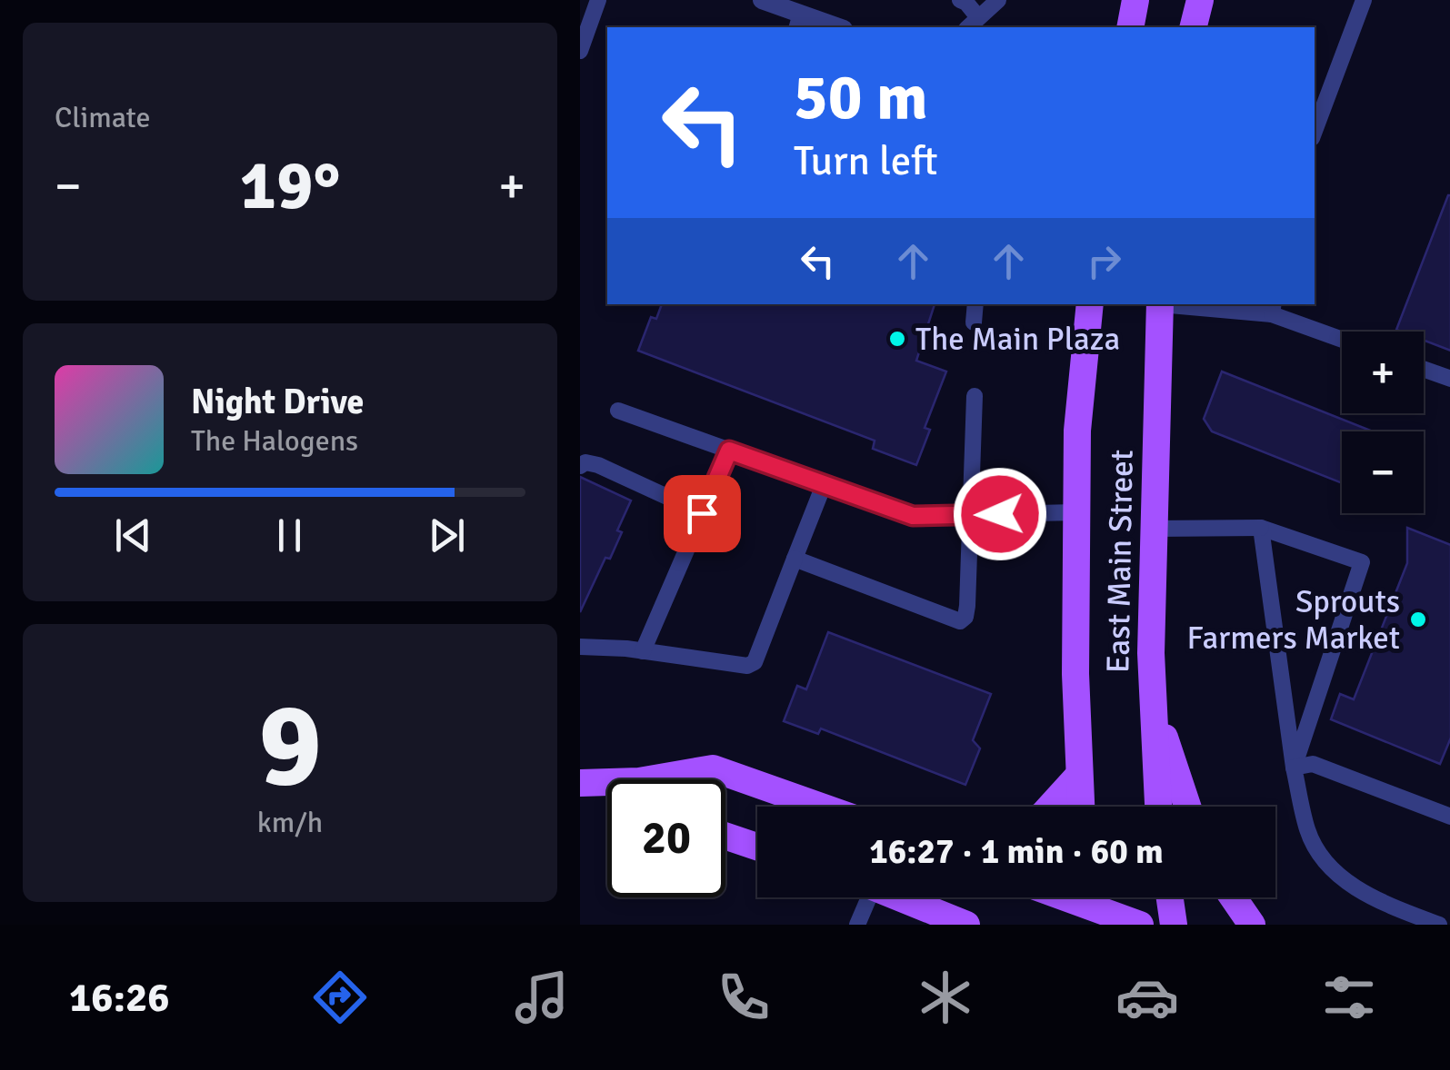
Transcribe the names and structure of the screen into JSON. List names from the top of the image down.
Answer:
{
  "streets": {
    "main road": ["East Main Street"]
  },
  "places": ["The Main Plaza", "Sprouts Farmers Market"],
  "page": {
    "tile": [
      "Climate",
      ["9", "km/h"]
    ],
    "turn": ["50 m", "Turn left"],
    "heat": ["−", "19°", "+"],
    "map_buttons": ["+", "−"],
    "song": ["Night Drive", "The Halogens"],
    "limit": "20",
    "trip": "16:27 · 1 min · 60 m",
    "tabs": "16:26"
  }
}
